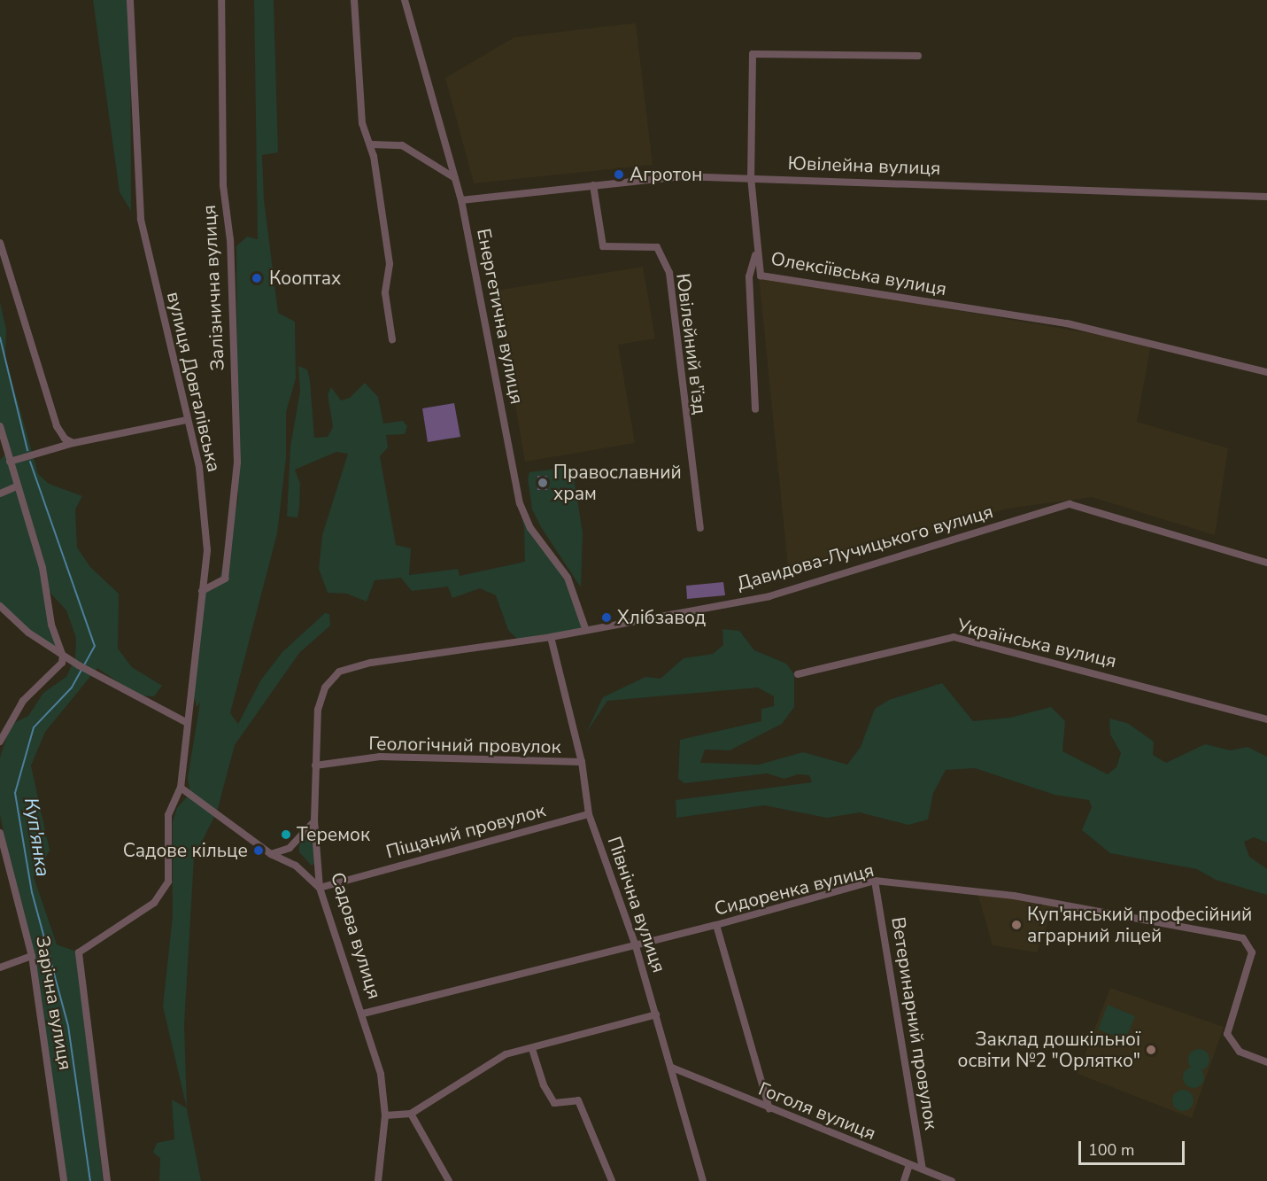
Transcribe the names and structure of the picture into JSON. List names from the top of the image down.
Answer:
{
  "streets": {
    "street": [
      "Ювілейна вулиця",
      "Олексіївська вулиця",
      "Залізнична вулиця",
      "Енергетична вулиця",
      "Ювілейний в'їзд",
      "вулиця Довгалівська",
      "Давидова-Лучицького вулиця",
      "Українська вулиця",
      "Геологічний провулок",
      "Піщаний провулок",
      "Сидоренка вулиця",
      "Північна вулиця",
      "Садова вулиця",
      "Зарічна вулиця",
      "Ветеринарний провулок",
      "Гоголя вулиця"
    ]
  },
  "crossings": [
    ["Ювілейна вулиця", "Олексіївська вулиця"],
    ["Ювілейна вулиця", "Енергетична вулиця"],
    ["Ювілейна вулиця", "Ювілейний в'їзд"],
    ["Залізнична вулиця", "вулиця Довгалівська"],
    ["Енергетична вулиця", "Давидова-Лучицького вулиця"],
    ["Давидова-Лучицького вулиця", "Північна вулиця"],
    ["Давидова-Лучицького вулиця", "Садова вулиця"],
    ["Геологічний провулок", "Північна вулиця"],
    ["Геологічний провулок", "Садова вулиця"],
    ["Піщаний провулок", "Північна вулиця"],
    ["Піщаний провулок", "Садова вулиця"],
    ["Сидоренка вулиця", "Північна вулиця"],
    ["Сидоренка вулиця", "Садова вулиця"],
    ["Сидоренка вулиця", "Ветеринарний провулок"],
    ["Північна вулиця", "Гоголя вулиця"],
    ["Ветеринарний провулок", "Гоголя вулиця"]
  ],
  "water": ["Куп'янка"],
  "places": [
    "Агротон",
    "Кооптах",
    "Православний храм",
    "Хлібзавод",
    "Теремок",
    "Садове кільце",
    "Куп'янський професійний аграрний ліцей",
    "Заклад дошкільної освіти №2 \"Орлятко\""
  ],
  "scale_bar": "100 m"
}
